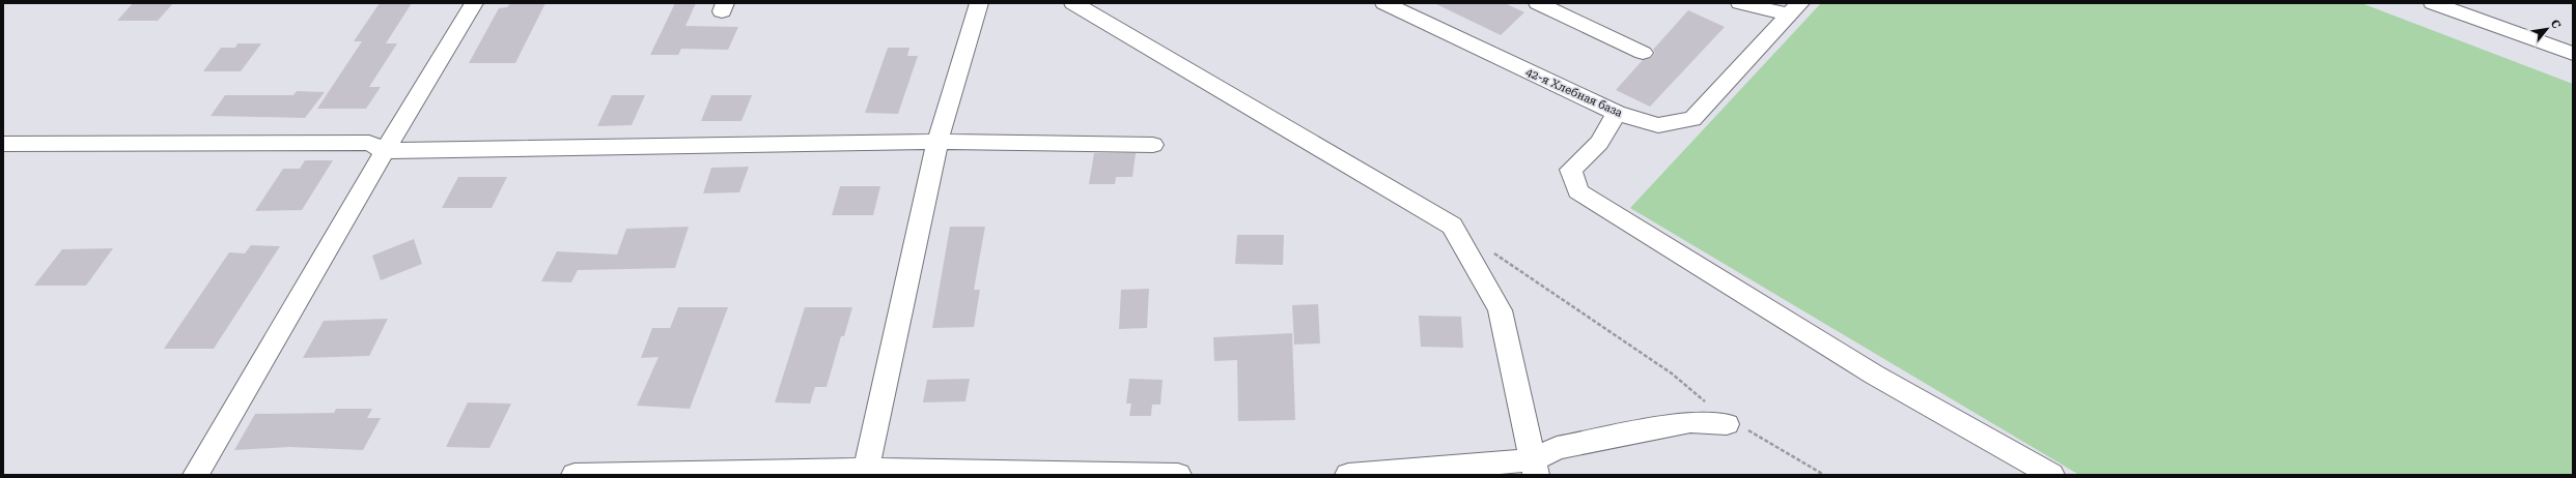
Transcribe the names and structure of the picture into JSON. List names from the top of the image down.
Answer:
{
  "streets": {
    "street": ["42-я Хлебная база"]
  },
  "north": "top right"
}
